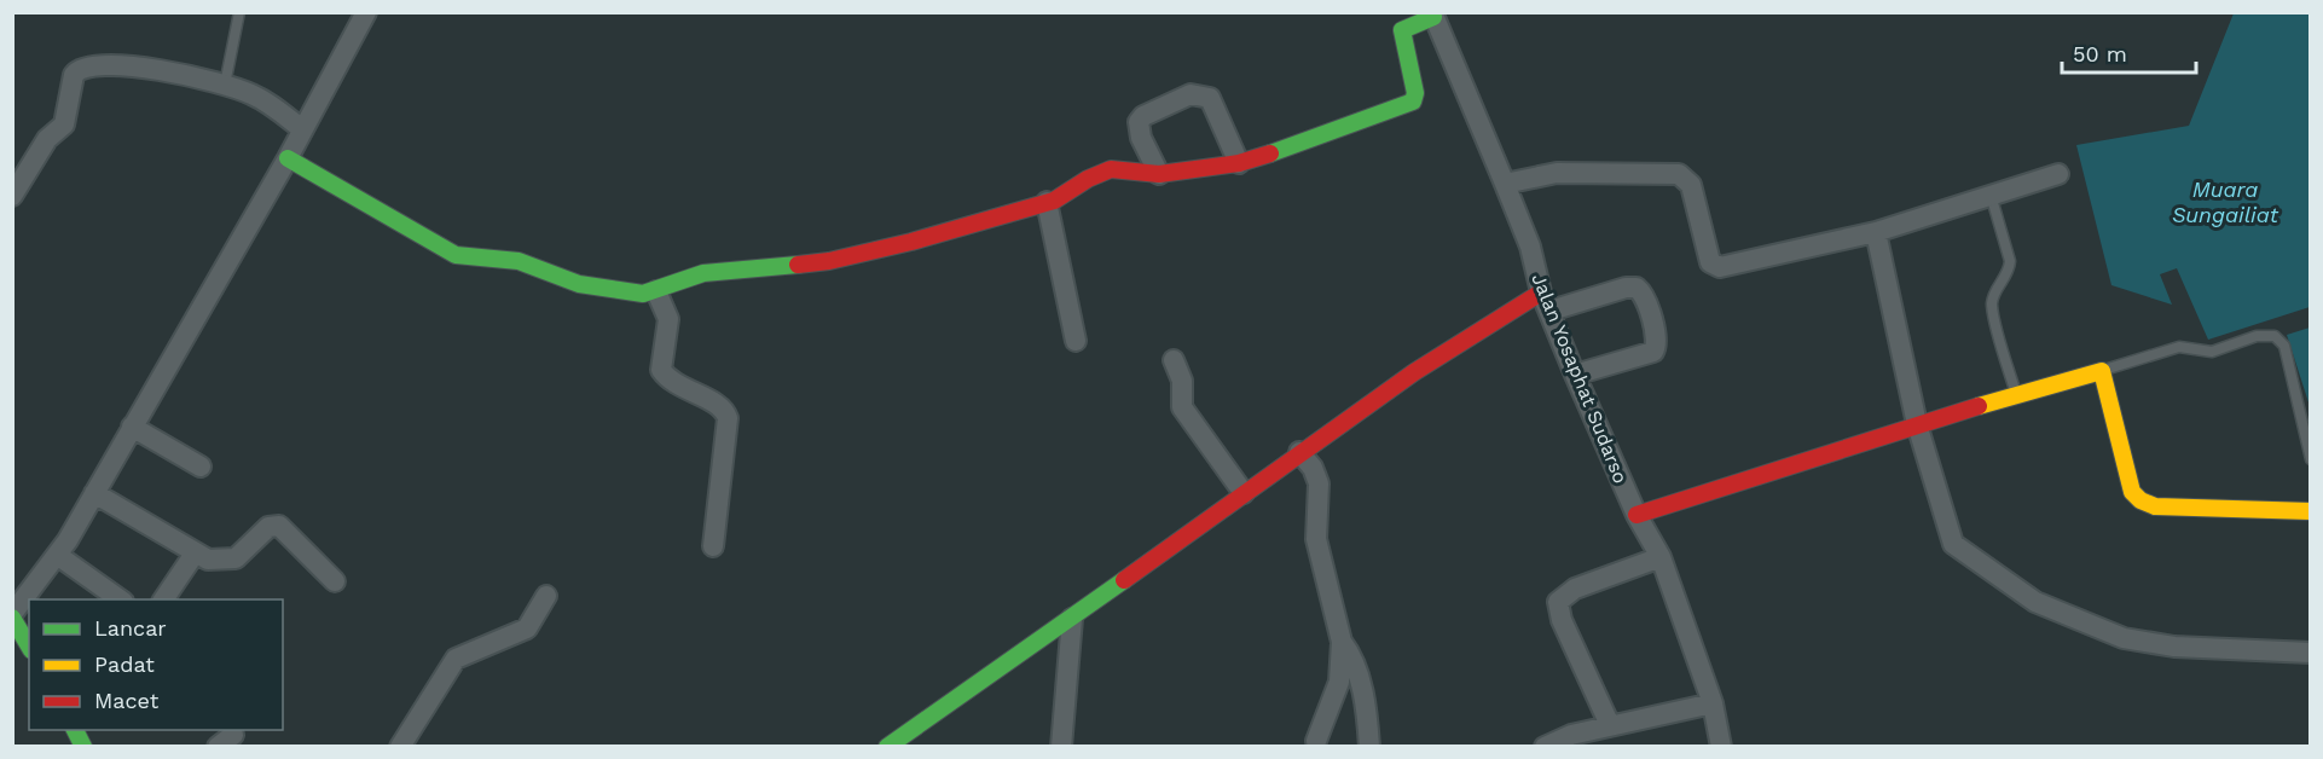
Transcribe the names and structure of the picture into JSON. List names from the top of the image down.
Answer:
{
  "streets": {
    "street": ["Jalan Yosaphat Sudarso"]
  },
  "water": ["Muara Sungailiat"],
  "legend": ["Lancar", "Padat", "Macet"],
  "scale_bar": "50 m"
}
